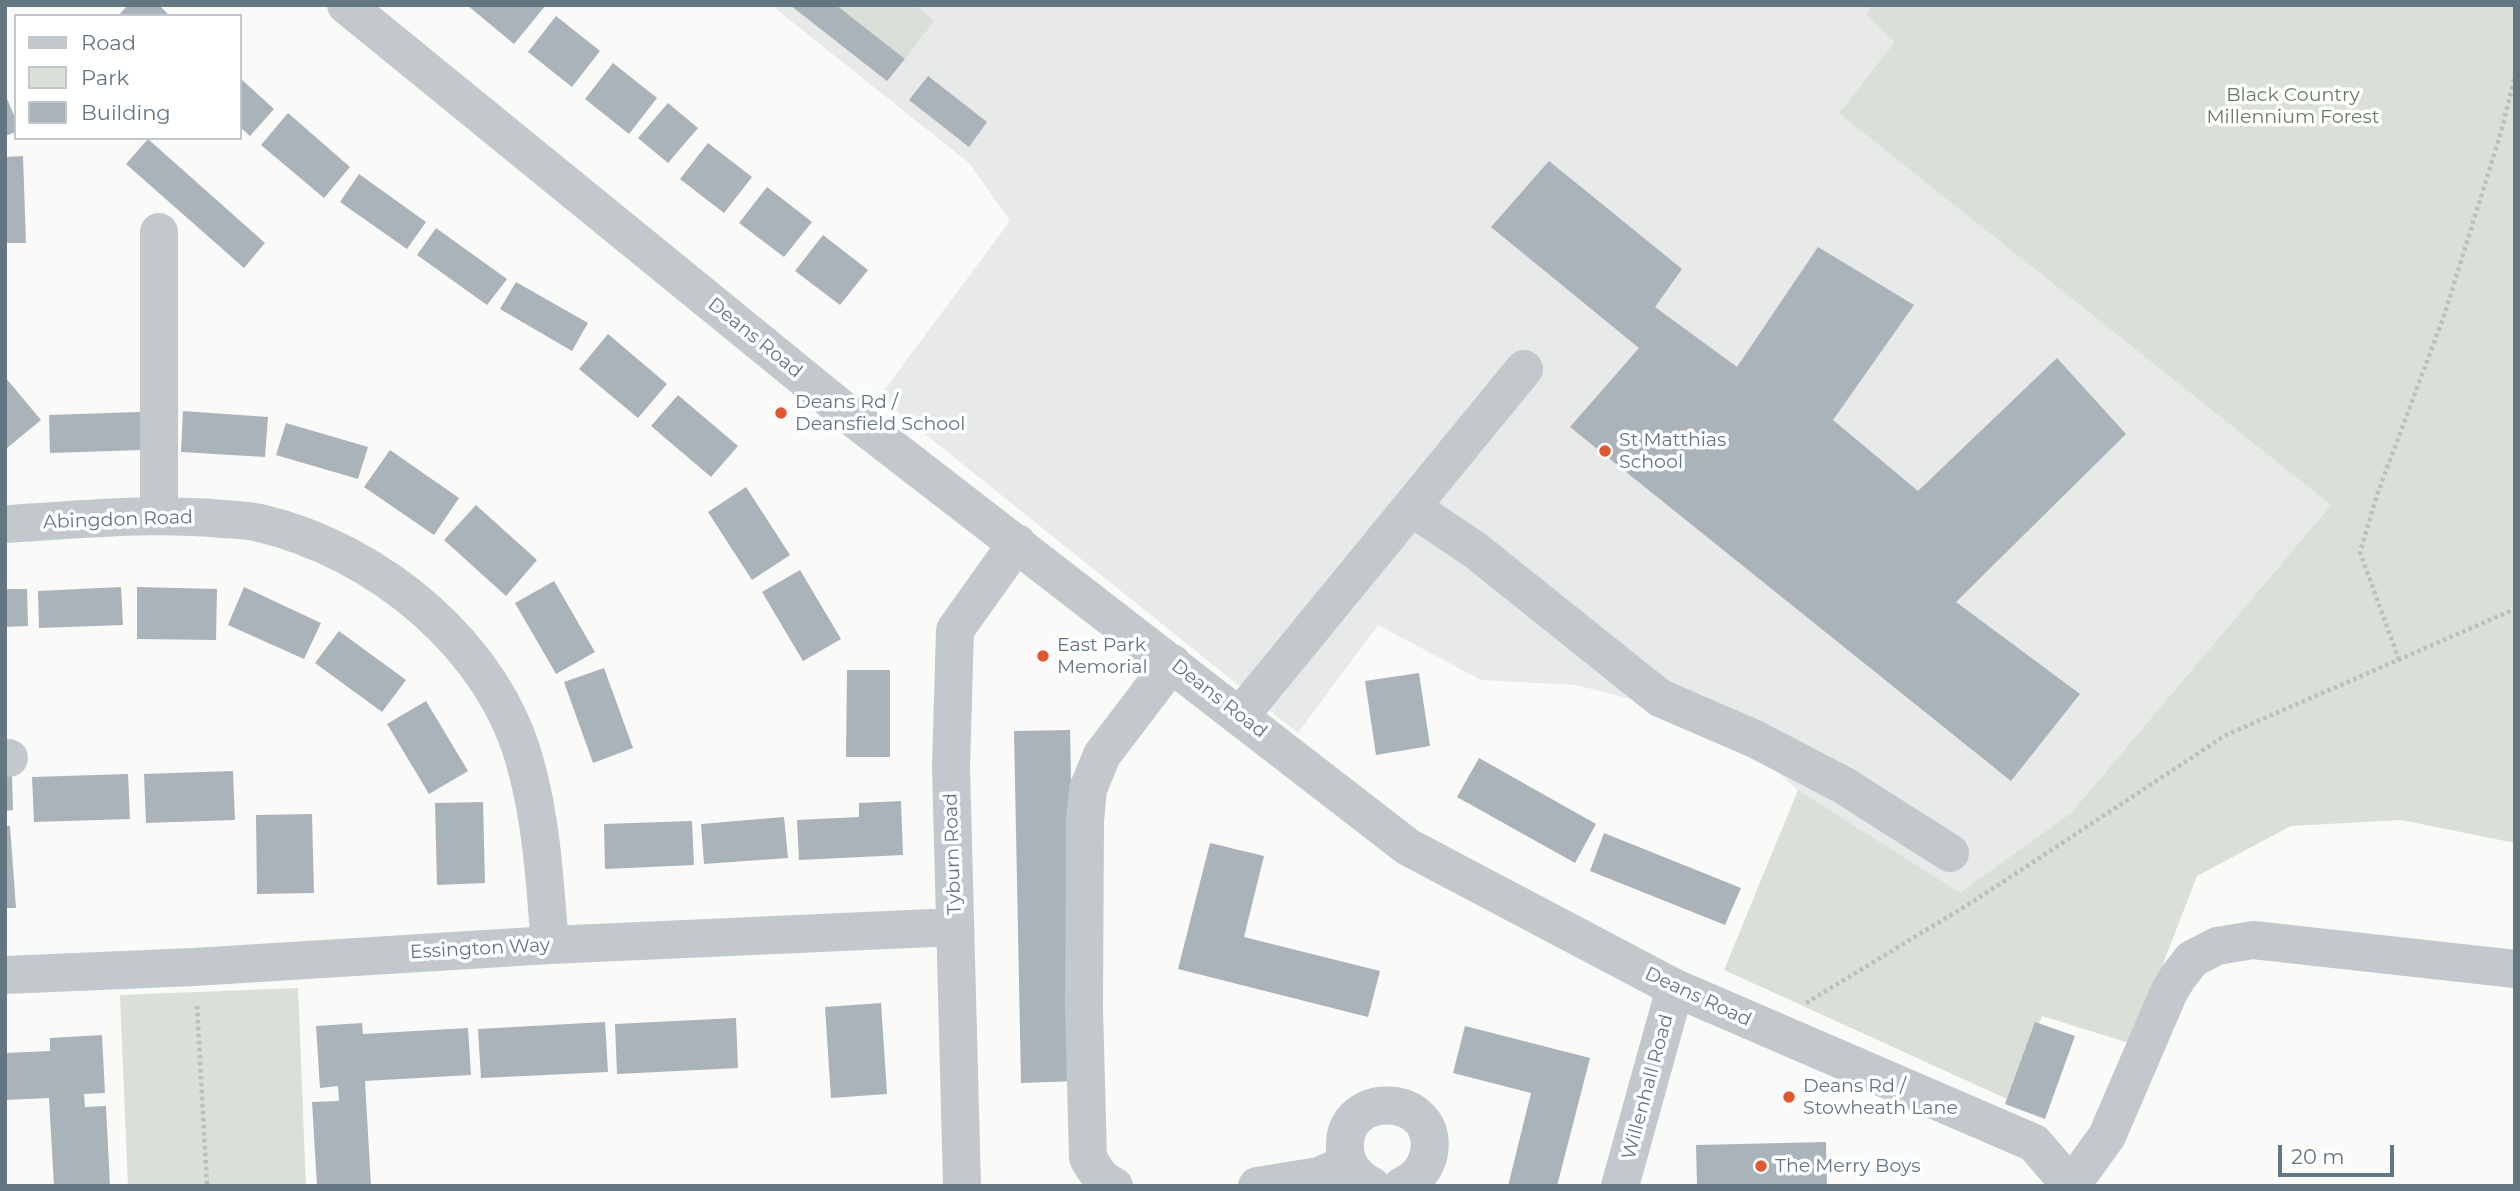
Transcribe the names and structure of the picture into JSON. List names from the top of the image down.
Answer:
{
  "streets": {
    "street": [
      "Deans Road",
      "Abingdon Road",
      "Tyburn Road",
      "Essington Way",
      "Willenhall Road"
    ]
  },
  "crossings": [
    ["Deans Road", "Tyburn Road"],
    ["Deans Road", "Willenhall Road"],
    ["Abingdon Road", "Essington Way"],
    ["Tyburn Road", "Essington Way"]
  ],
  "parks": ["Black Country Millennium Forest"],
  "places": [
    "Deans Rd / Deansfield School",
    "St Matthias School",
    "East Park Memorial",
    "Deans Rd / Stowheath Lane",
    "The Merry Boys"
  ],
  "legend": ["Road", "Park", "Building"],
  "scale_bar": "20 m"
}
